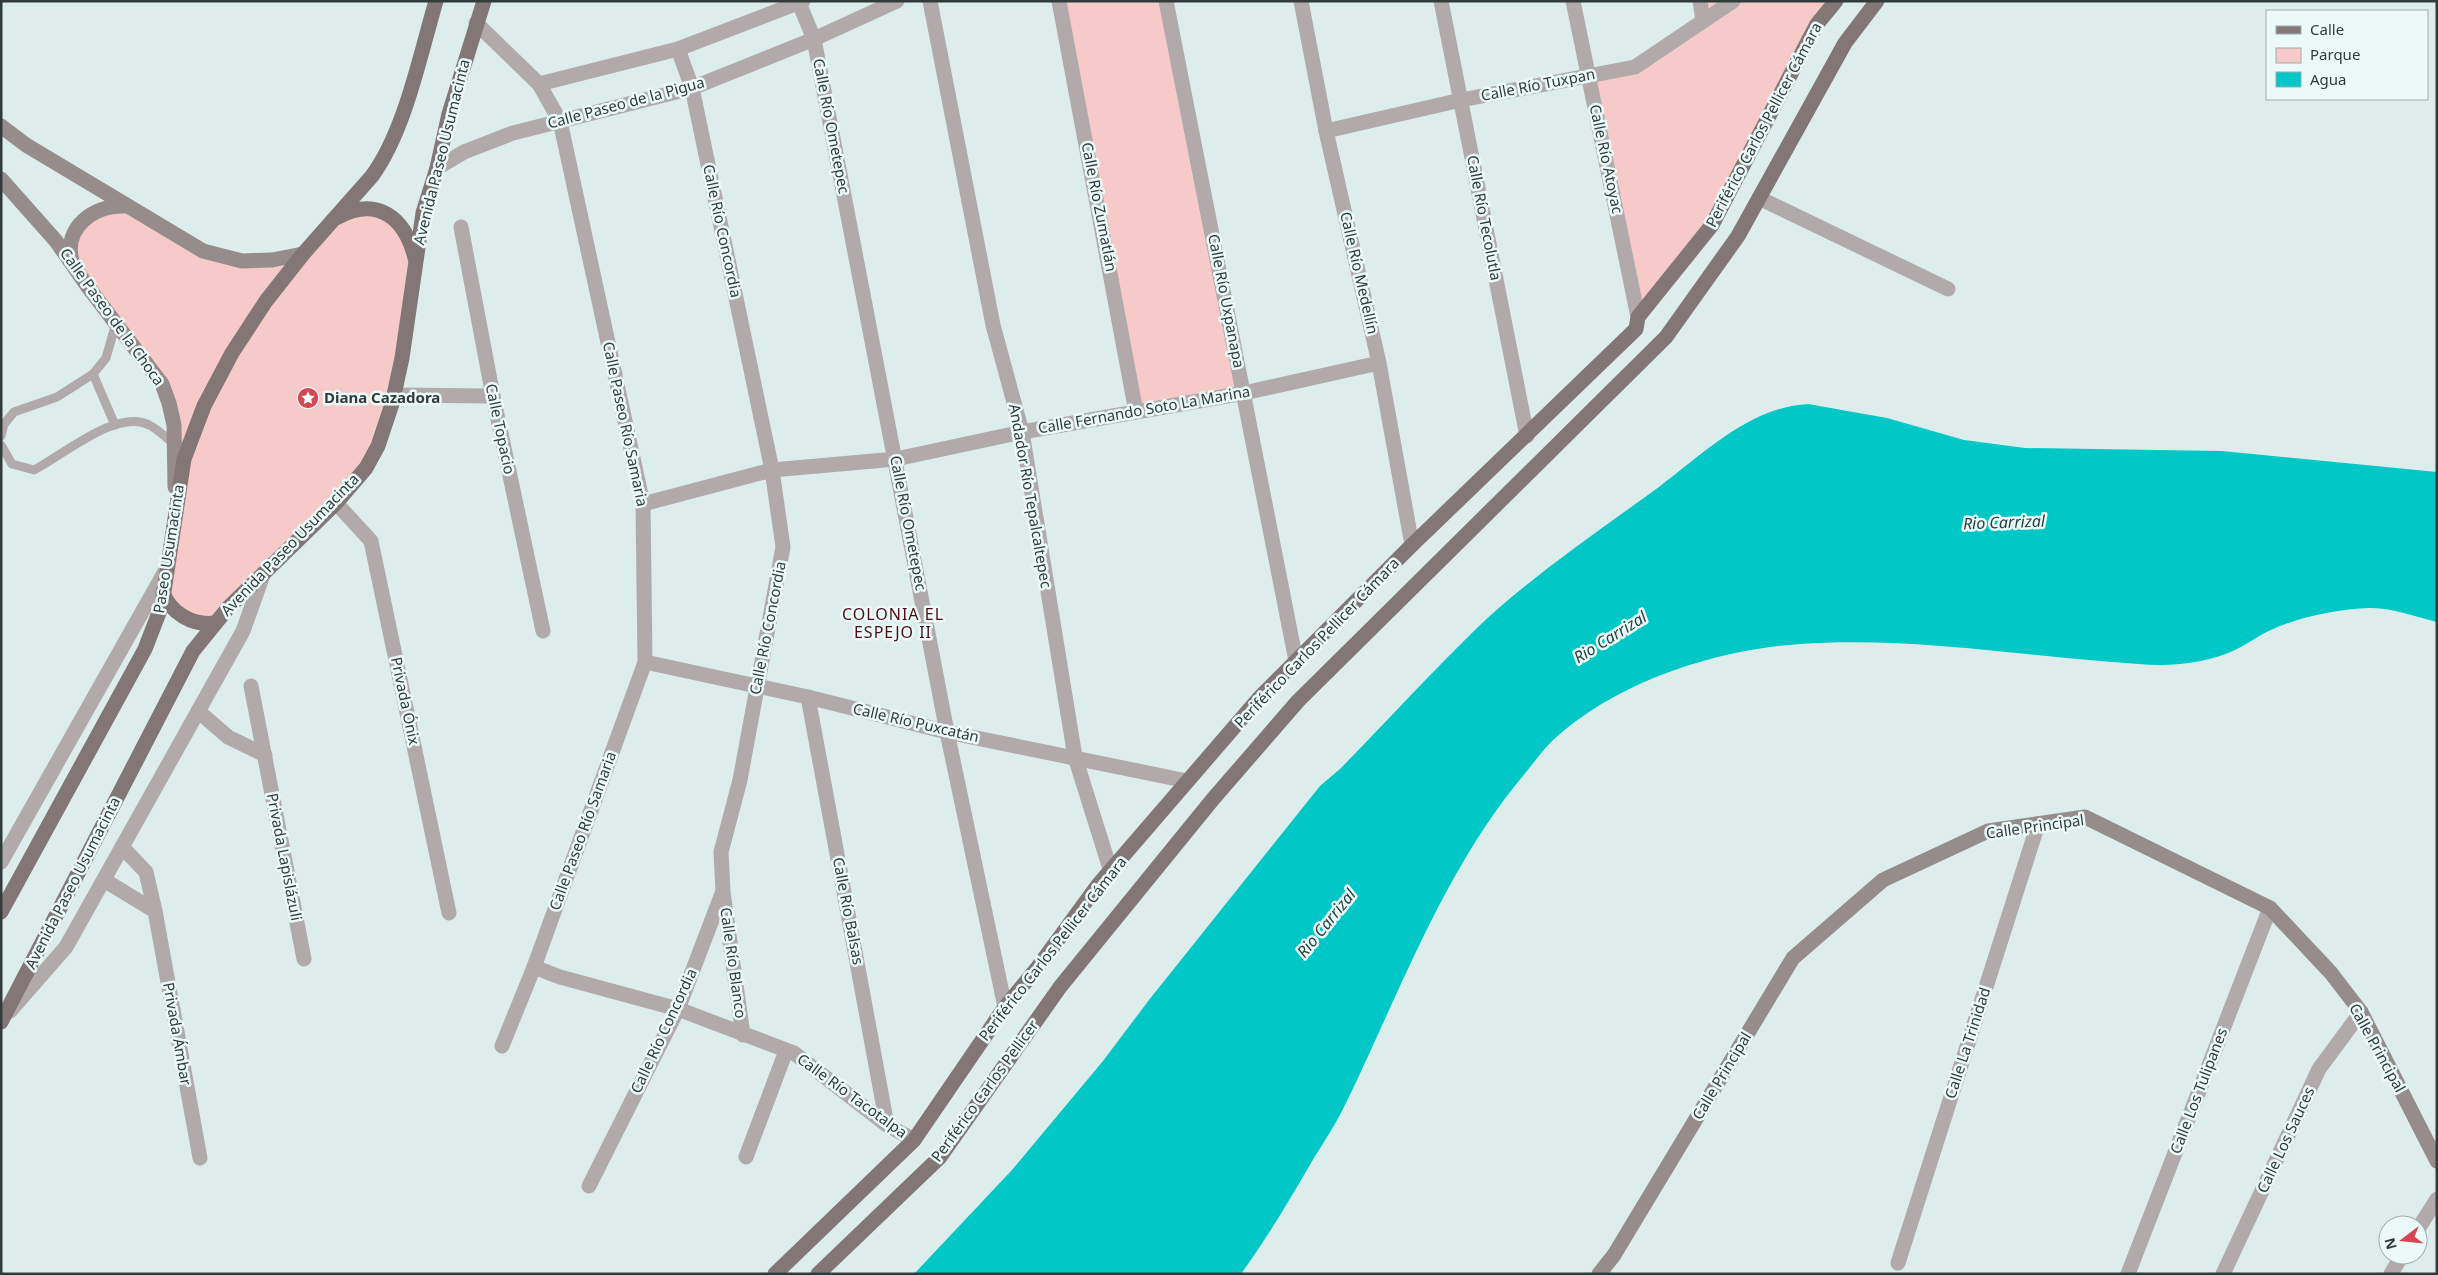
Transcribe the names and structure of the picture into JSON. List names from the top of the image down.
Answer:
{
  "streets": {
    "main road": [
      "Periférico Carlos Pellicer Cámara",
      "Avenida Paseo Usumacinta",
      "Calle Paseo de la Choca",
      "Paseo Usumacinta",
      "Calle Principal",
      "Periférico Carlos Pellicer"
    ],
    "street": [
      "Calle Río Tuxpan",
      "Calle Paseo de la Pigua",
      "Calle Río Ometepec",
      "Calle Río Atoyac",
      "Calle Río Zumatlán",
      "Calle Río Tecolutla",
      "Calle Río Concordia",
      "Calle Río Medellín",
      "Calle Río Uxpanapa",
      "Calle Fernando Soto La Marina",
      "Calle Paseo Río Samaria",
      "Calle Topacio",
      "Andador Río Tepalcaltepec",
      "Privada Ónix",
      "Calle Río Puxcatán",
      "Privada Lapislázuli",
      "Calle Río Balsas",
      "Calle Río Blanco",
      "Privada Ámbar",
      "Calle La Trinidad",
      "Calle Los Tulipanes",
      "Calle Río Tacotalpa",
      "Calle Los Sauces"
    ]
  },
  "crossings": [
    ["Calle Río Tuxpan", "Calle Río Atoyac"],
    ["Calle Río Tuxpan", "Calle Río Tecolutla"],
    ["Calle Río Tuxpan", "Calle Río Medellín"],
    ["Calle Paseo de la Pigua", "Calle Río Ometepec"],
    ["Calle Paseo de la Pigua", "Avenida Paseo Usumacinta"],
    ["Calle Paseo de la Pigua", "Calle Río Concordia"],
    ["Calle Paseo de la Pigua", "Calle Paseo Río Samaria"],
    ["Periférico Carlos Pellicer Cámara", "Calle Río Ometepec"],
    ["Periférico Carlos Pellicer Cámara", "Calle Río Atoyac"],
    ["Periférico Carlos Pellicer Cámara", "Calle Río Tecolutla"],
    ["Periférico Carlos Pellicer Cámara", "Calle Río Medellín"],
    ["Periférico Carlos Pellicer Cámara", "Calle Río Uxpanapa"],
    ["Periférico Carlos Pellicer Cámara", "Andador Río Tepalcaltepec"],
    ["Periférico Carlos Pellicer Cámara", "Calle Río Puxcatán"],
    ["Periférico Carlos Pellicer Cámara", "Periférico Carlos Pellicer"],
    ["Periférico Carlos Pellicer Cámara", "Calle Río Tacotalpa"],
    ["Calle Río Ometepec", "Calle Fernando Soto La Marina"],
    ["Calle Río Ometepec", "Calle Río Puxcatán"],
    ["Avenida Paseo Usumacinta", "Calle Paseo Río Samaria"],
    ["Avenida Paseo Usumacinta", "Privada Ónix"],
    ["Calle Río Zumatlán", "Calle Fernando Soto La Marina"],
    ["Calle Río Concordia", "Calle Fernando Soto La Marina"],
    ["Calle Río Concordia", "Calle Río Puxcatán"],
    ["Calle Río Concordia", "Calle Río Blanco"],
    ["Calle Río Concordia", "Calle Río Tacotalpa"],
    ["Calle Río Medellín", "Calle Fernando Soto La Marina"],
    ["Calle Río Uxpanapa", "Calle Fernando Soto La Marina"],
    ["Calle Paseo de la Choca", "Paseo Usumacinta"],
    ["Calle Fernando Soto La Marina", "Calle Paseo Río Samaria"],
    ["Calle Fernando Soto La Marina", "Andador Río Tepalcaltepec"],
    ["Calle Paseo Río Samaria", "Calle Río Puxcatán"],
    ["Calle Paseo Río Samaria", "Calle Río Tacotalpa"],
    ["Andador Río Tepalcaltepec", "Calle Río Puxcatán"],
    ["Calle Río Puxcatán", "Calle Río Balsas"],
    ["Calle Principal", "Calle La Trinidad"],
    ["Calle Principal", "Calle Los Tulipanes"],
    ["Calle Principal", "Calle Los Sauces"],
    ["Calle Río Balsas", "Calle Río Tacotalpa"],
    ["Calle Río Blanco", "Calle Río Tacotalpa"]
  ],
  "districts": ["COLONIA EL ESPEJO II"],
  "water": ["Rio Carrizal"],
  "places": {
    "place": ["Diana Cazadora"]
  },
  "legend": ["Calle", "Parque", "Agua"],
  "north": "left"
}
